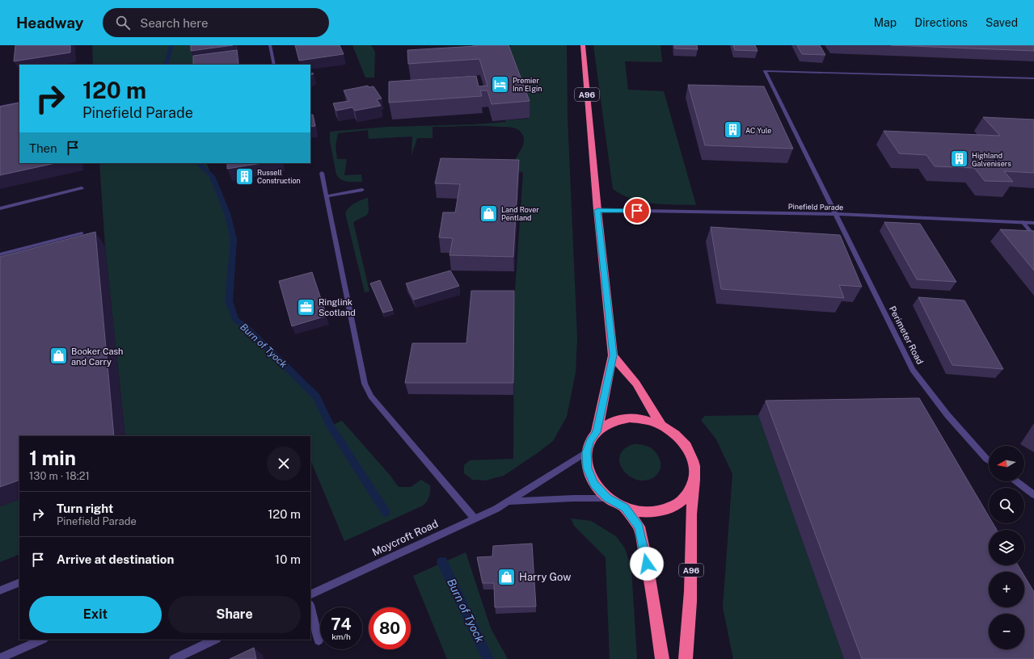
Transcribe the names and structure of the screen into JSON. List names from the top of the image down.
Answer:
{
  "streets": {
    "highway": ["A96"],
    "street": ["Pinefield Parade", "Perimeter Road", "Moycroft Road"]
  },
  "crossings": [
    ["A96", "Pinefield Parade"],
    ["A96", "Moycroft Road"],
    ["Pinefield Parade", "Perimeter Road"]
  ],
  "water": ["Burn of Tyock"],
  "places": {
    "hotel": ["Premier Inn Elgin"],
    "building": ["AC Yule", "Highland Galvenisers", "Russell Construction"],
    "shop": ["Land Rover Pentland", "Booker Cash and Carry", "Harry Gow"],
    "office": ["Ringlink Scotland"]
  },
  "north": "left",
  "page": {
    "header": "Headway",
    "search": "Search here",
    "nav": ["Map", "Directions", "Saved"],
    "turn": ["120 m", "Pinefield Parade"],
    "then": "Then",
    "heading": ["1 min", "130 m · 18:21"],
    "map_buttons": ["+", "−"],
    "list": [
      {
        "name": "Turn right",
        "note": "Pinefield Parade",
        "value": "120 m"
      },
      {
        "name": "Arrive at destination",
        "value": "10 m"
      }
    ],
    "buttons": ["Exit", "Share"],
    "speed": "74 km/h",
    "limit": "80"
  }
}
